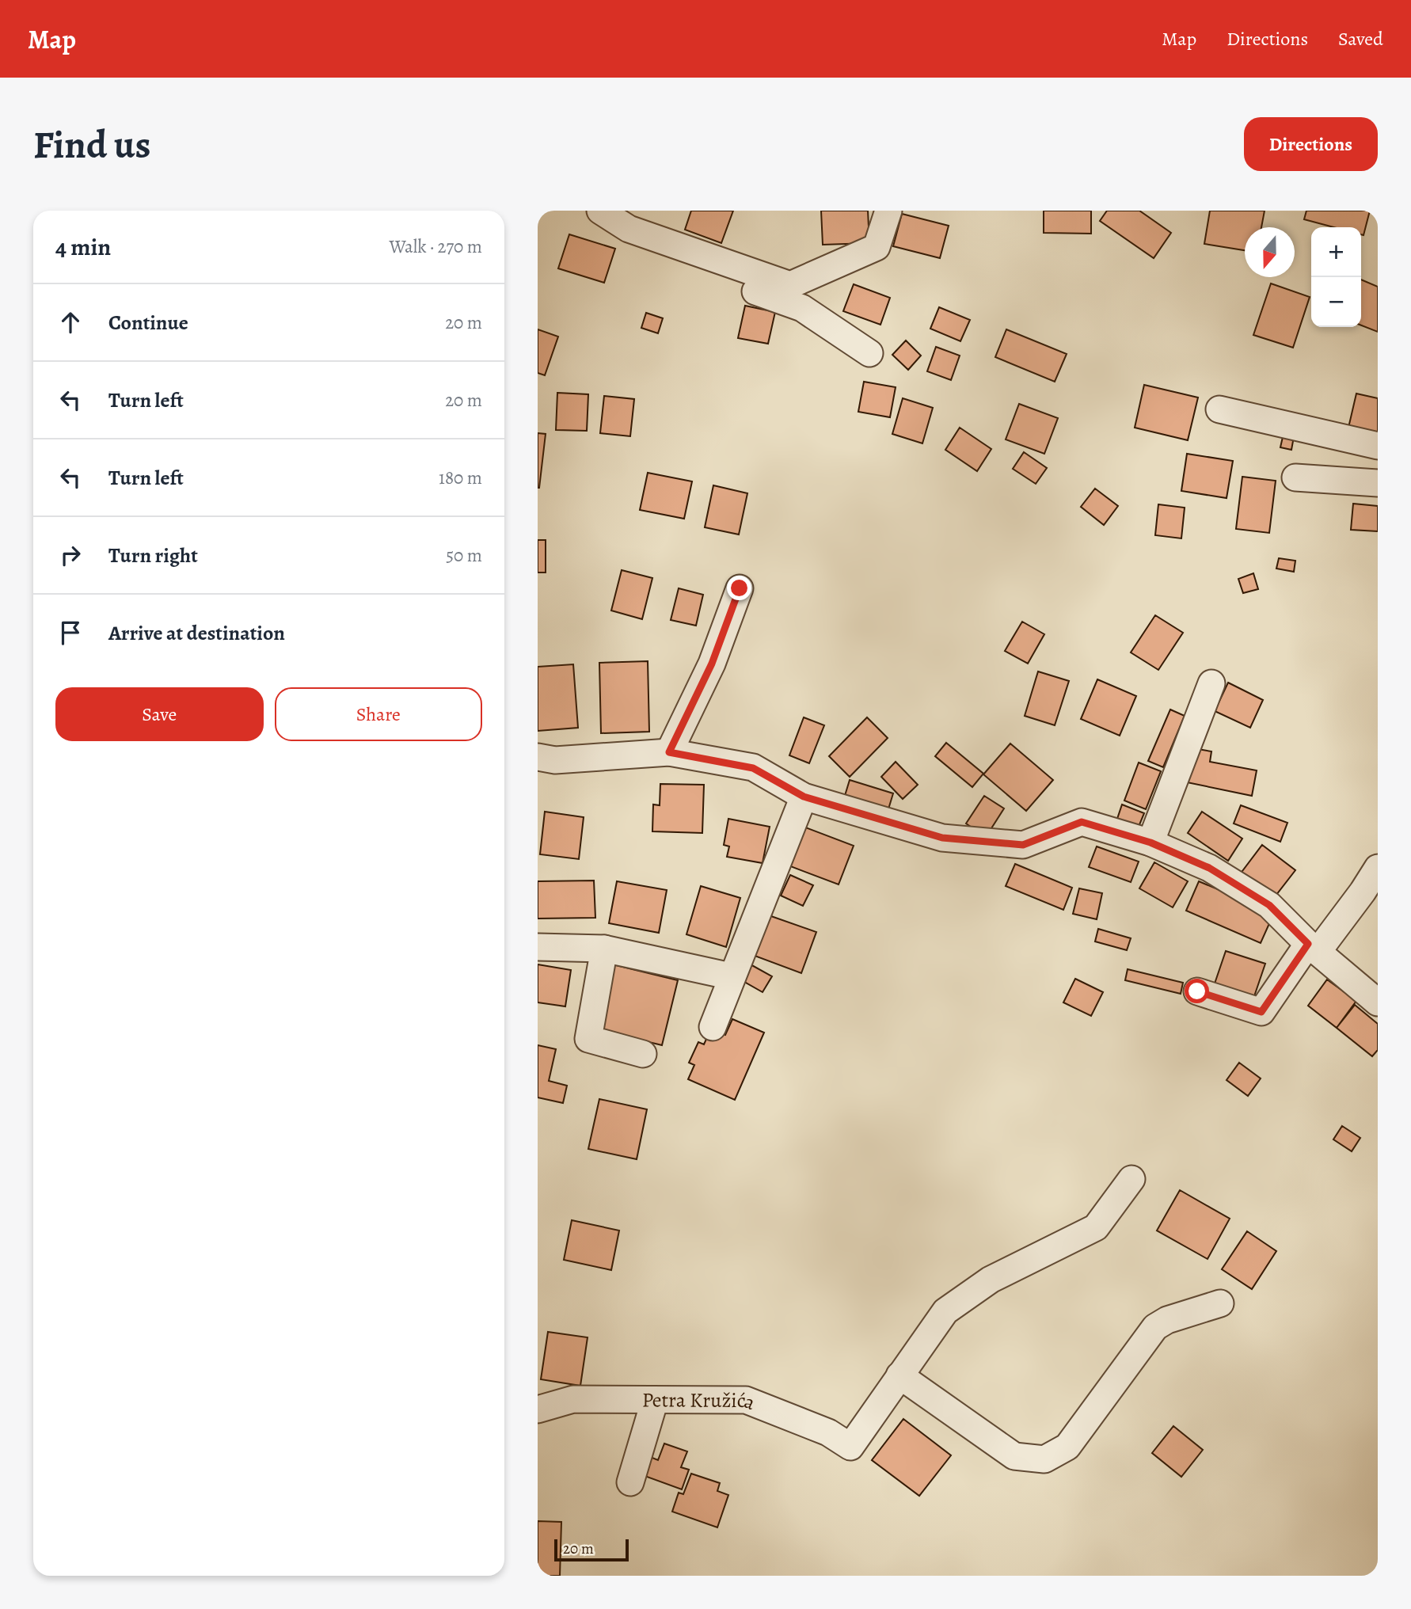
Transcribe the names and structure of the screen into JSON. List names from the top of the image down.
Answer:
{
  "streets": {
    "street": ["Petra Kružića"]
  },
  "scale_bar": "20 m",
  "north": "bottom",
  "page": {
    "header": "Map",
    "nav": ["Map", "Directions", "Saved"],
    "buttons": [
      "Directions",
      ["Save", "Share"]
    ],
    "title": "Find us",
    "heading": ["4 min", "Walk · 270 m"],
    "map_buttons": ["+", "−"],
    "list": [
      ["Continue", "20 m"],
      ["Turn left", "20 m"],
      ["Turn left", "180 m"],
      ["Turn right", "50 m"],
      "Arrive at destination"
    ],
    "scale": "20 m"
  }
}
